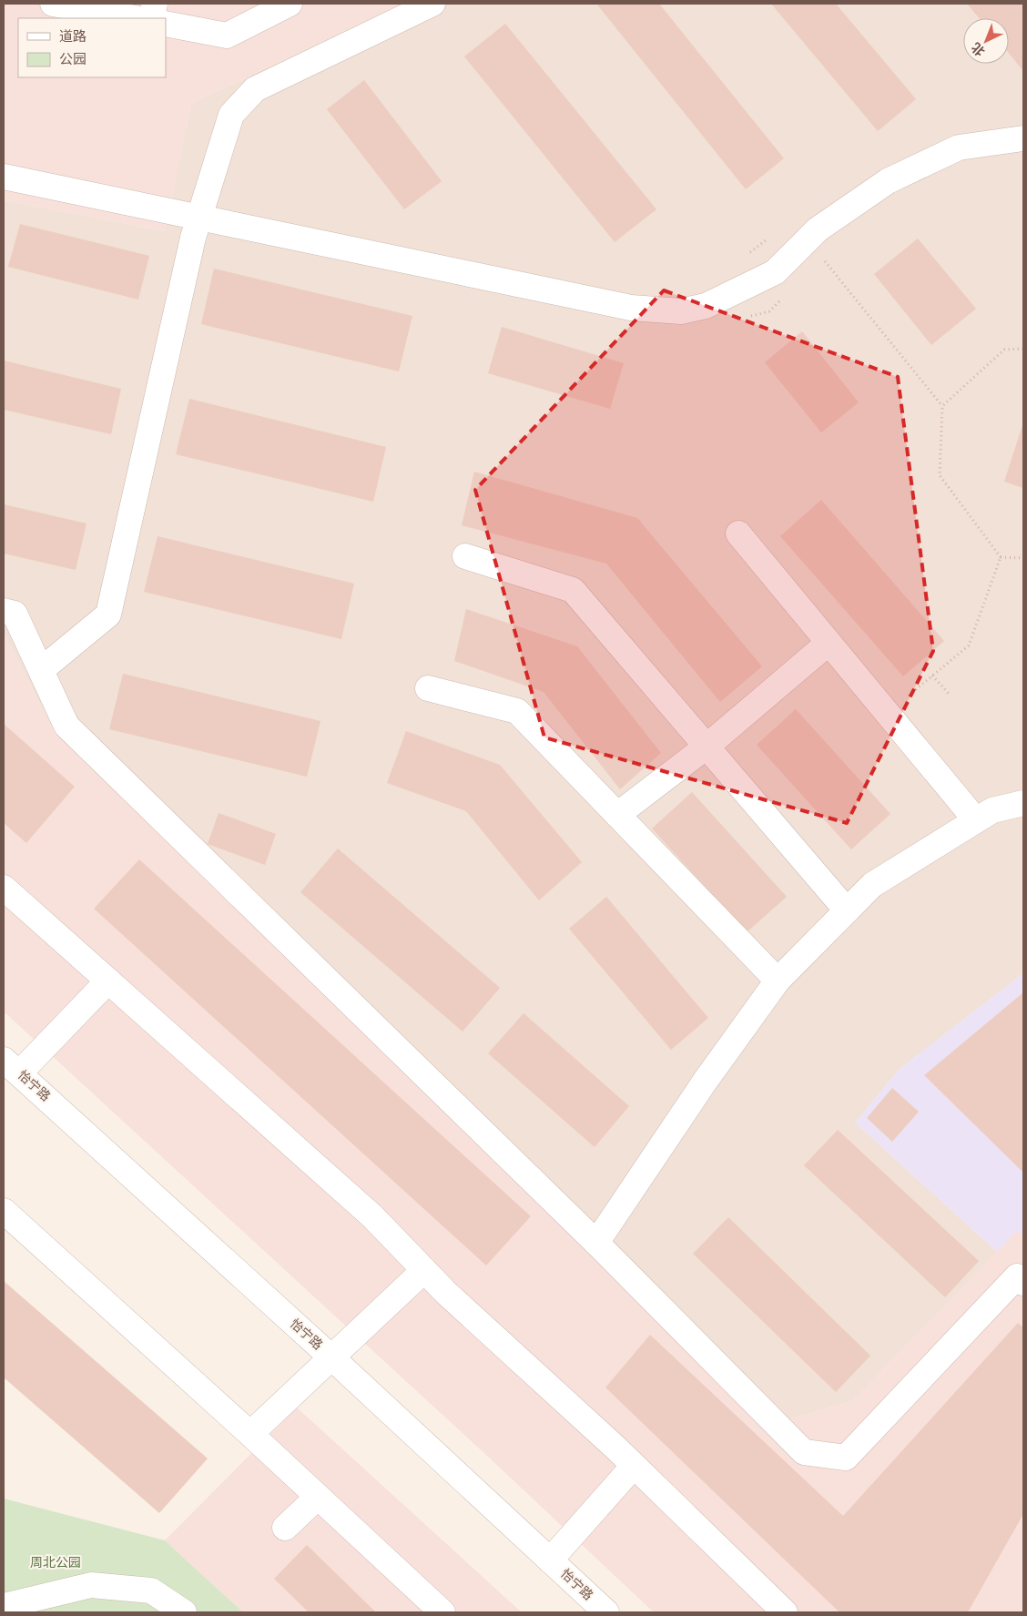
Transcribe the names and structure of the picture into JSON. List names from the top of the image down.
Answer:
{
  "streets": {
    "street": ["怡宁路"]
  },
  "parks": ["周北公园"],
  "legend": ["道路", "公园"],
  "north": "bottom left"
}
